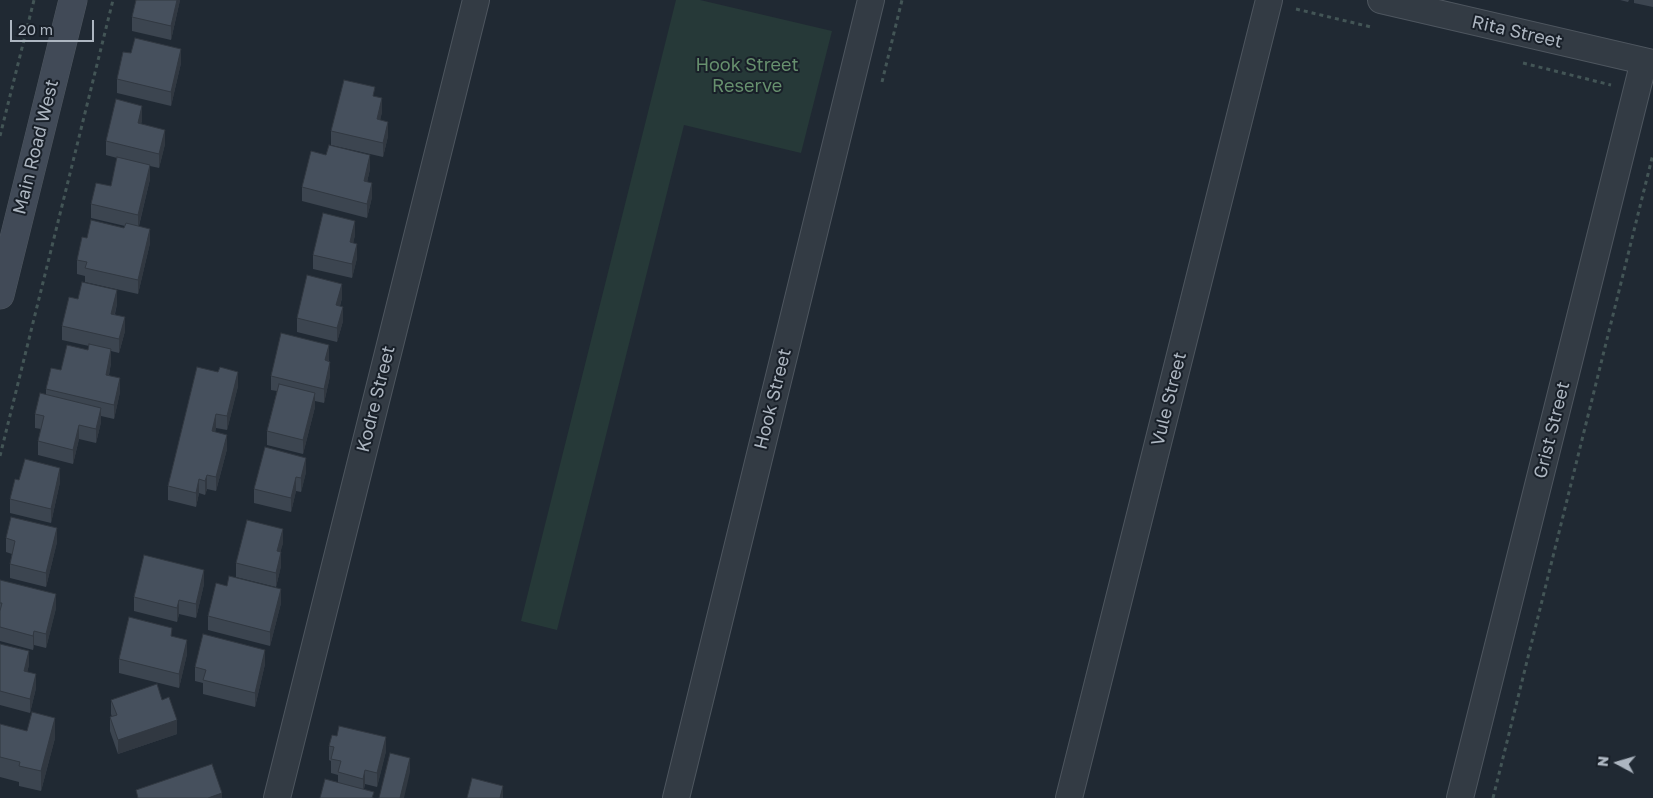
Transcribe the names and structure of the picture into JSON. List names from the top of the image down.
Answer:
{
  "streets": {
    "main road": ["Main Road West"],
    "street": [
      "Rita Street",
      "Kodre Street",
      "Hook Street",
      "Vule Street",
      "Grist Street"
    ]
  },
  "crossings": [
    ["Rita Street", "Grist Street"]
  ],
  "parks": ["Hook Street Reserve"],
  "scale_bar": "20 m",
  "north": "left"
}
